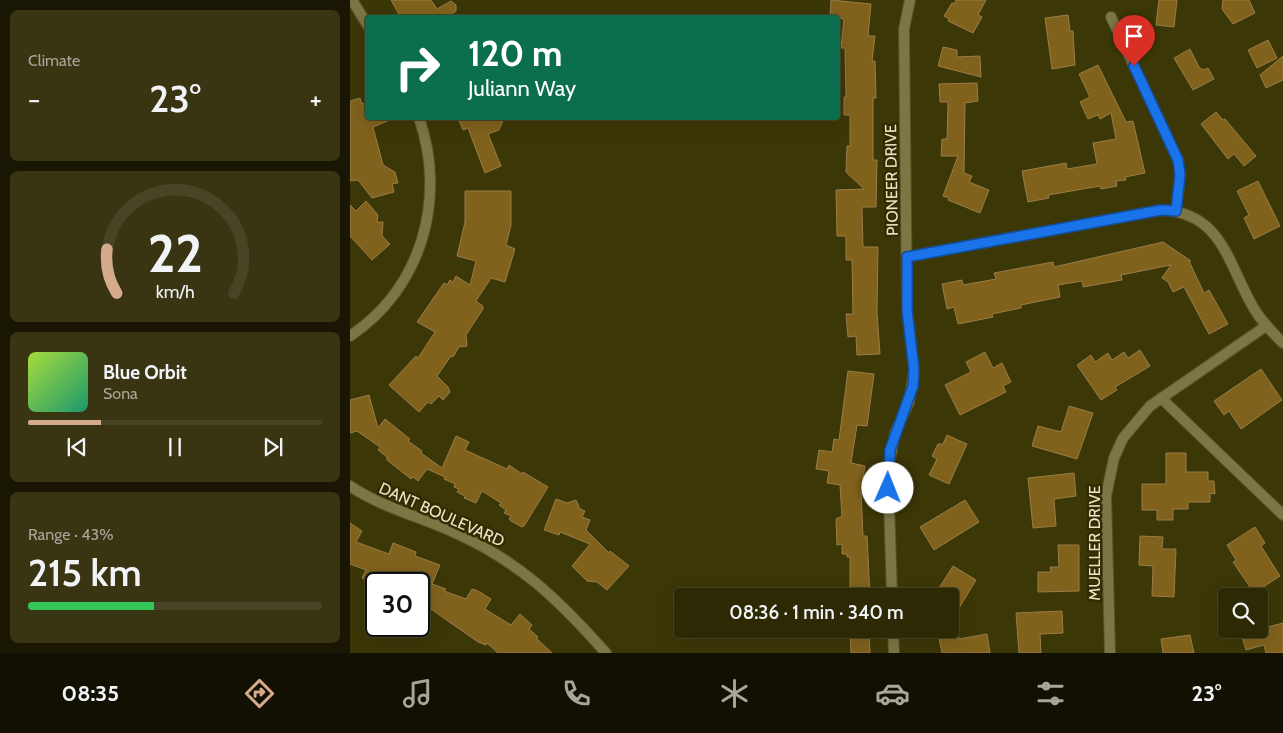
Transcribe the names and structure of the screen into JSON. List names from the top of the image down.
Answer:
{
  "streets": {
    "street": ["PIONEER DRIVE", "DANT BOULEVARD", "MUELLER DRIVE"]
  },
  "page": {
    "tile": [
      "Climate",
      ["Range · 43%", "215 km"]
    ],
    "turn": ["120 m", "Juliann Way"],
    "heat": ["−", "23°", "+"],
    "song": ["Blue Orbit", "Sona"],
    "limit": "30",
    "trip": "08:36 · 1 min · 340 m",
    "tabs": ["08:35", "23°"],
    "gauge": ["22", "km/h"]
  }
}
